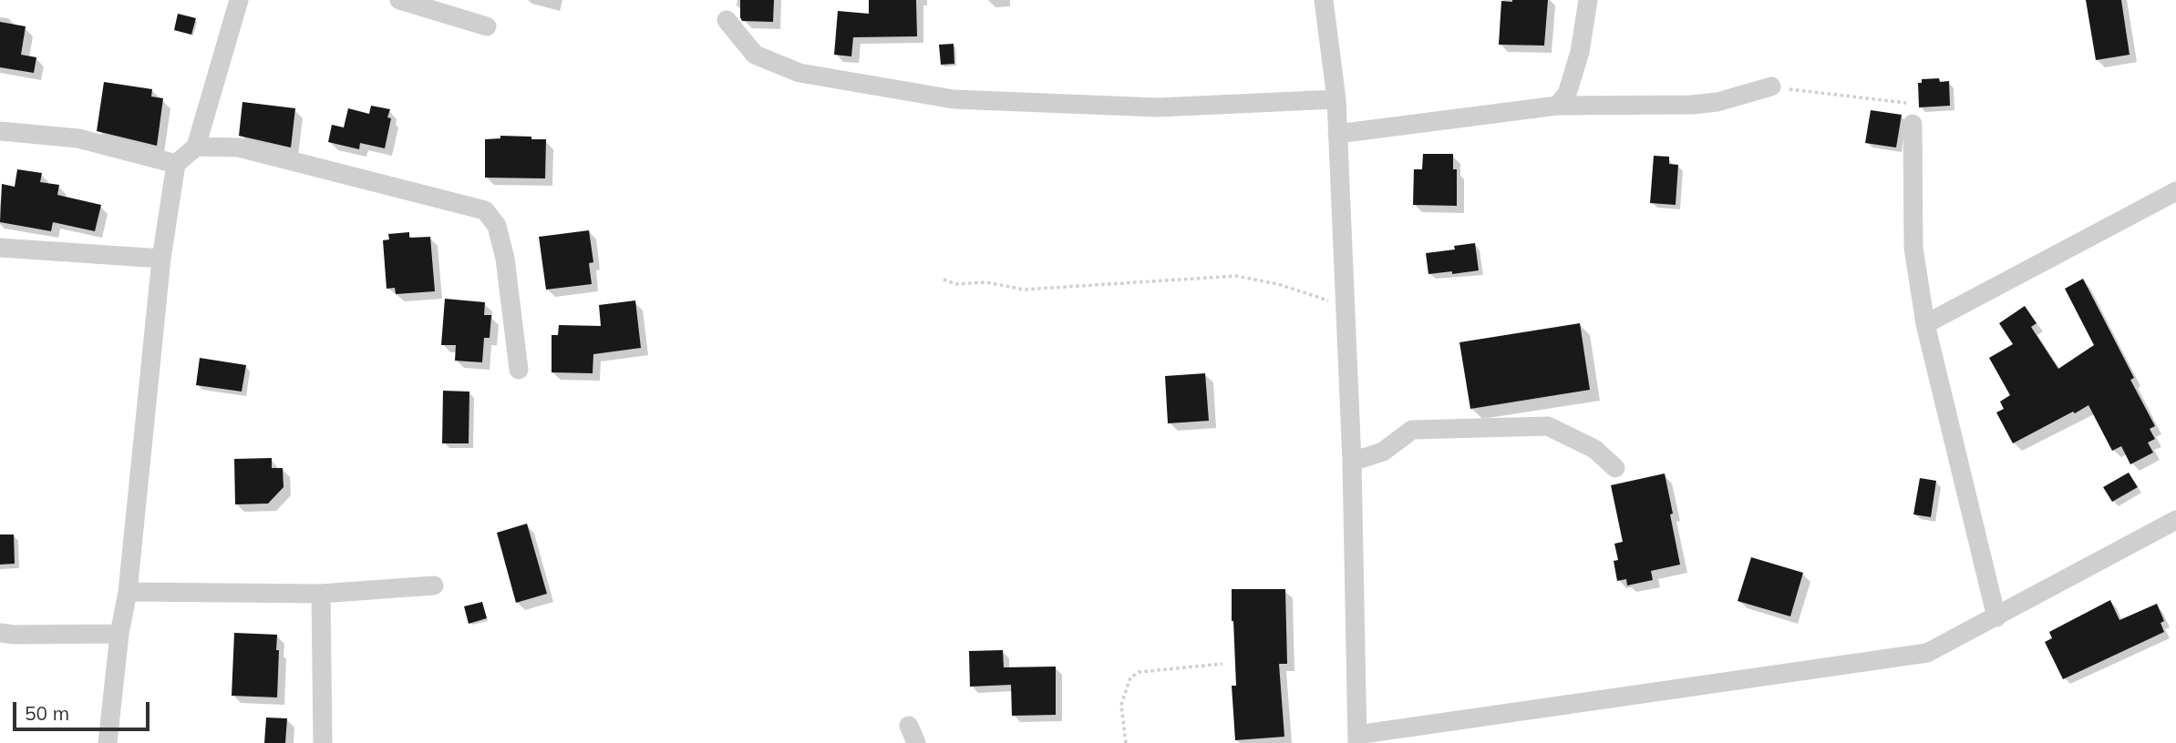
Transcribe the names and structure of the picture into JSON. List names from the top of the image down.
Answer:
{
  "scale_bar": "50 m"
}
